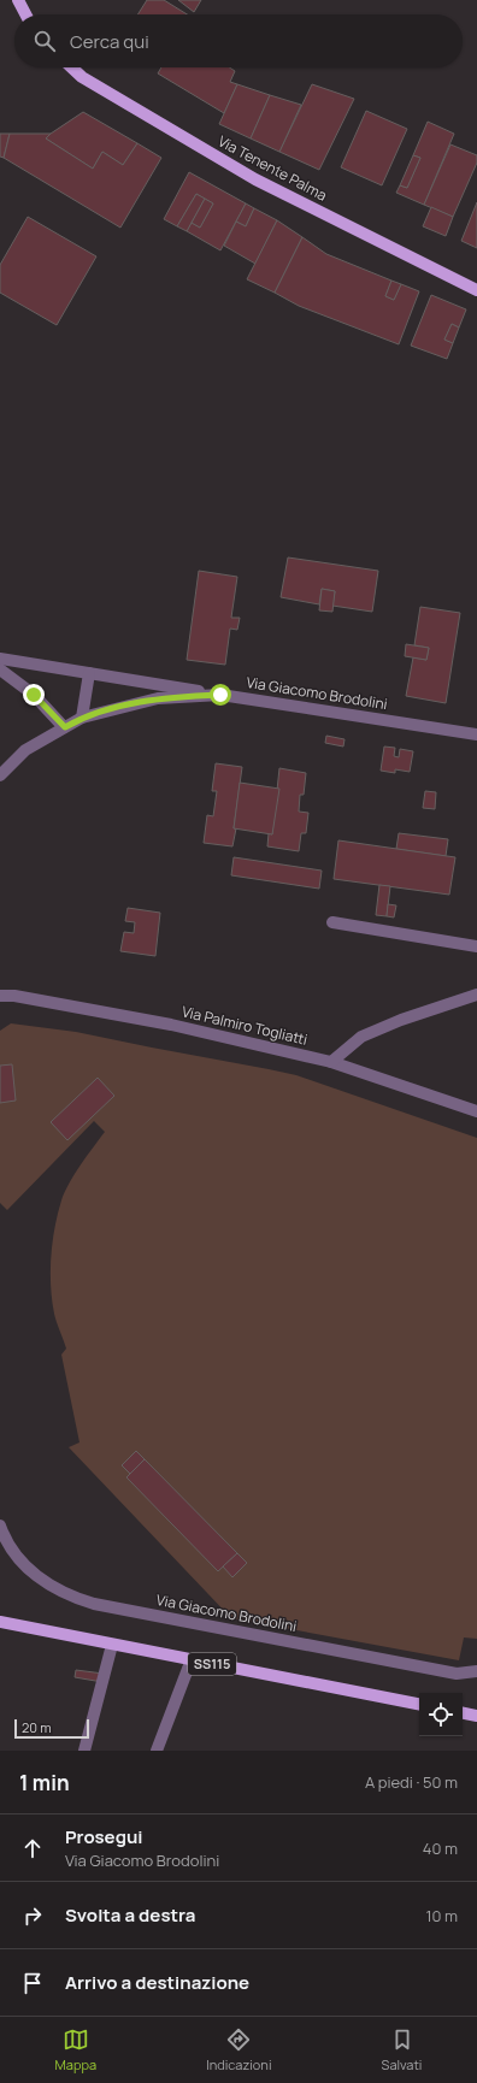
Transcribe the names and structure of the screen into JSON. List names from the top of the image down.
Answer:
{
  "streets": {
    "main road": ["Via Tenente Palma", "SS115"],
    "street": ["Via Giacomo Brodolini", "Via Palmiro Togliatti"]
  },
  "scale_bar": "20 m",
  "page": {
    "search": "Cerca qui",
    "scale": "20 m",
    "heading": ["1 min", "A piedi · 50 m"],
    "list": [
      ["Prosegui", "Via Giacomo Brodolini", "40 m"],
      ["Svolta a destra", "10 m"],
      "Arrivo a destinazione"
    ],
    "nav": ["Mappa", "Indicazioni", "Salvati"]
  }
}
